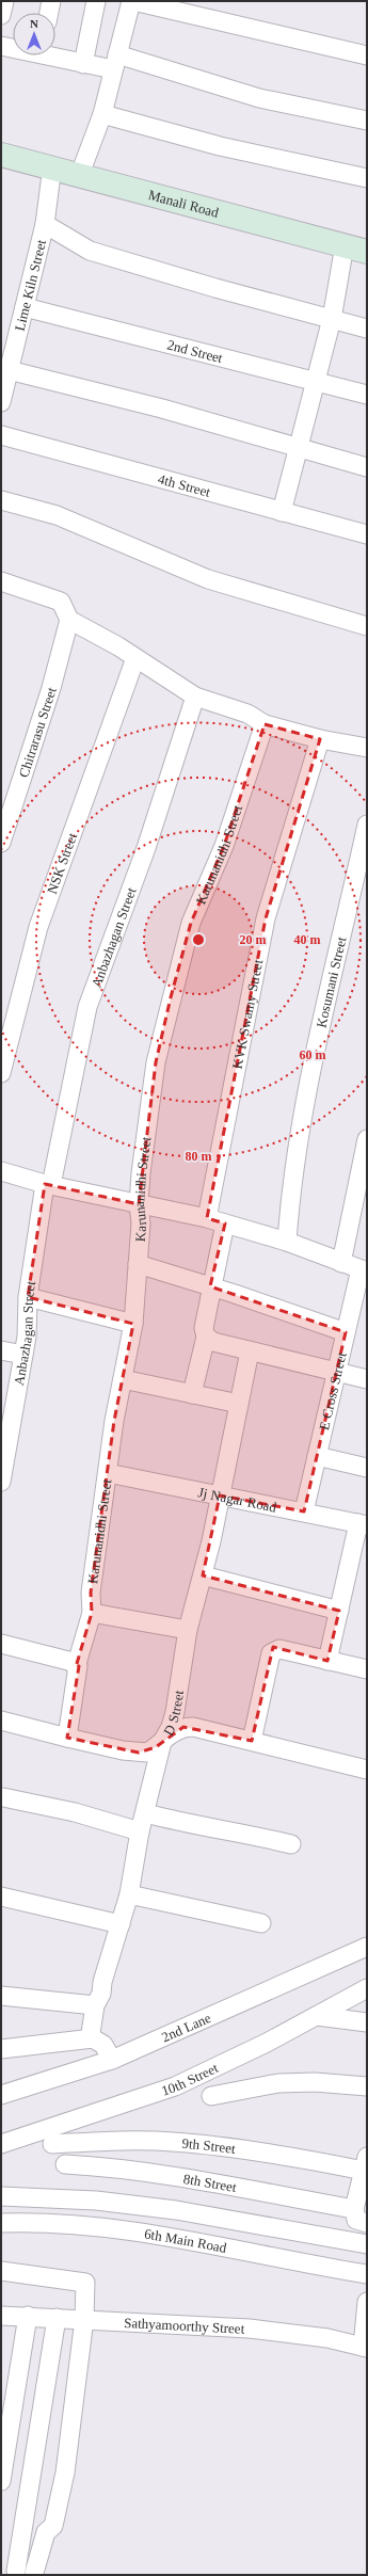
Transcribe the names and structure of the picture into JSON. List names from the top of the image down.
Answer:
{
  "streets": {
    "main road": ["Manali Road"],
    "street": [
      "Lime Kiln Street",
      "2nd Street",
      "4th Street",
      "Chitrarasu Street",
      "Karunanidhi Street",
      "NSK Street",
      "Anbazhagan Street",
      "Kosumani Street",
      "KVK Swamy Street",
      "E Cross Street",
      "Jj Nagar Road",
      "D Street",
      "2nd Lane",
      "10th Street",
      "9th Street",
      "8th Street",
      "6th Main Road",
      "Sathyamoorthy Street"
    ]
  },
  "crossings": [
    ["Manali Road", "Lime Kiln Street"],
    ["Lime Kiln Street", "2nd Street"],
    ["Karunanidhi Street", "Jj Nagar Road"],
    ["E Cross Street", "Jj Nagar Road"],
    ["Jj Nagar Road", "D Street"]
  ],
  "north": "top",
  "rings": [
    "20 m",
    "40 m",
    "60 m",
    "80 m"
  ]
}
